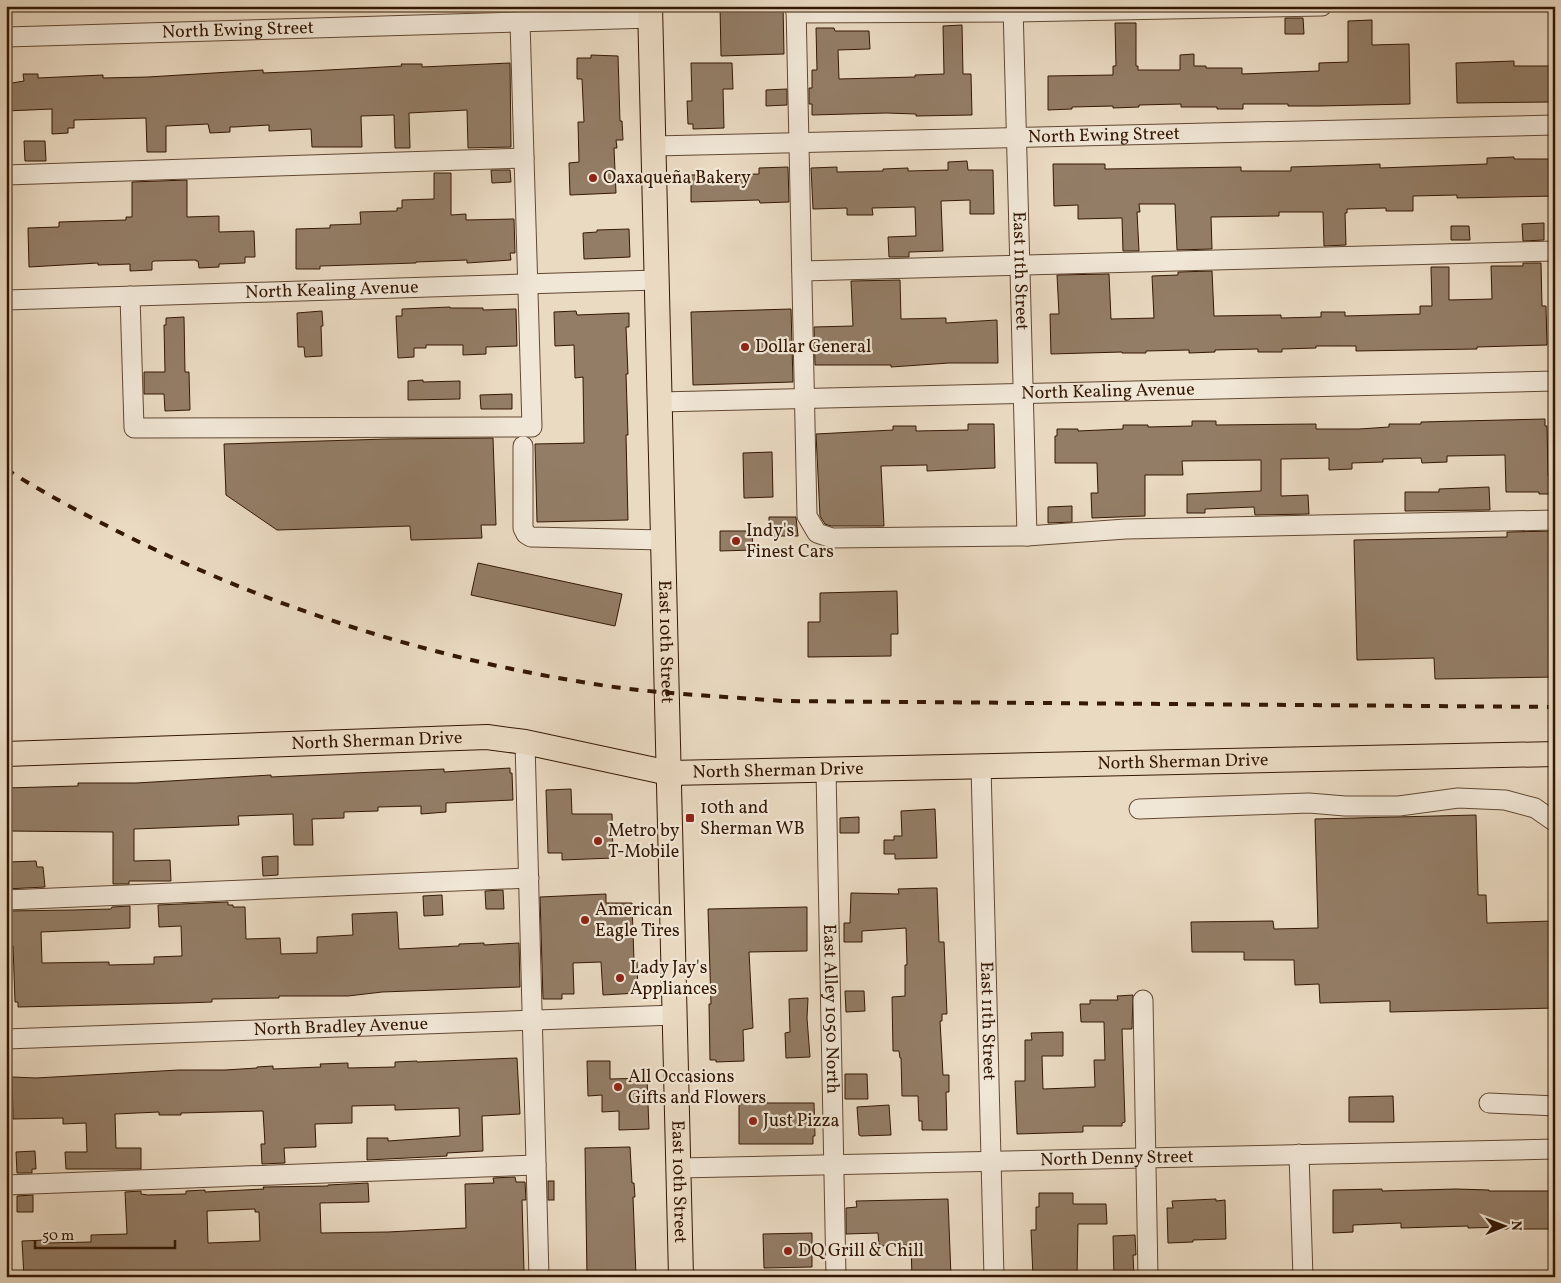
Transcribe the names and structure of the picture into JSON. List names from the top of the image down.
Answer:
{
  "streets": {
    "main road": ["East 10th Street", "North Sherman Drive"],
    "street": [
      "North Ewing Street",
      "East 11th Street",
      "North Kealing Avenue",
      "East Alley 1050 North",
      "North Bradley Avenue",
      "North Denny Street"
    ]
  },
  "crossings": [
    ["North Ewing Street", "East 11th Street"],
    ["North Ewing Street", "East 10th Street"],
    ["East 11th Street", "North Kealing Avenue"],
    ["East 11th Street", "North Sherman Drive"],
    ["East 11th Street", "North Denny Street"],
    ["North Kealing Avenue", "East 10th Street"],
    ["East 10th Street", "North Sherman Drive"],
    ["East 10th Street", "North Bradley Avenue"],
    ["East 10th Street", "North Denny Street"],
    ["North Sherman Drive", "East Alley 1050 North"],
    ["East Alley 1050 North", "North Denny Street"]
  ],
  "places": {
    "other": [
      "Oaxaqueña Bakery",
      "Dollar General",
      "Indy's Finest Cars",
      "Metro by T-Mobile",
      "American Eagle Tires",
      "Lady Jay's Appliances",
      "All Occasions Gifts and Flowers",
      "Just Pizza",
      "DQ Grill & Chill"
    ],
    "transit": ["10th and Sherman WB"]
  },
  "scale_bar": "50 m",
  "north": "right"
}
